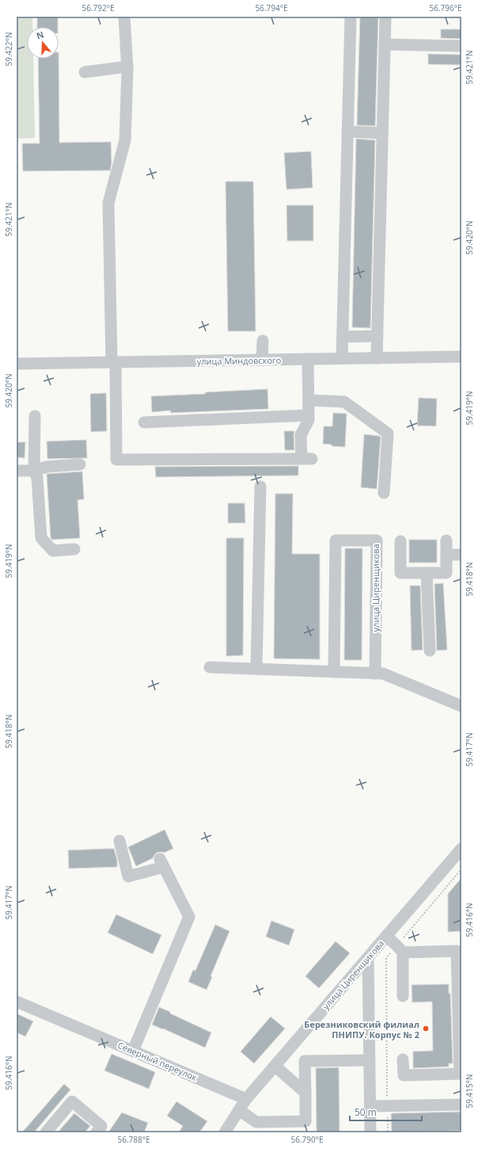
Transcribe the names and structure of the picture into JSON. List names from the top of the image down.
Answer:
{
  "streets": {
    "street": ["улица Миндовского", "улица Циренщикова", "Северный переулок"]
  },
  "crossings": [
    ["улица Циренщикова", "Северный переулок"]
  ],
  "places": ["Березниковский филиал ПНИПУ. Корпус № 2"],
  "scale_bar": "50 m",
  "north": "top",
  "coordinates": [
    "56.792°E",
    "56.794°E",
    "56.796°E",
    "59.422°N",
    "59.421°N",
    "59.420°N",
    "59.419°N",
    "59.418°N",
    "59.417°N",
    "59.416°N",
    "59.415°N",
    "56.788°E",
    "56.790°E"
  ]
}
